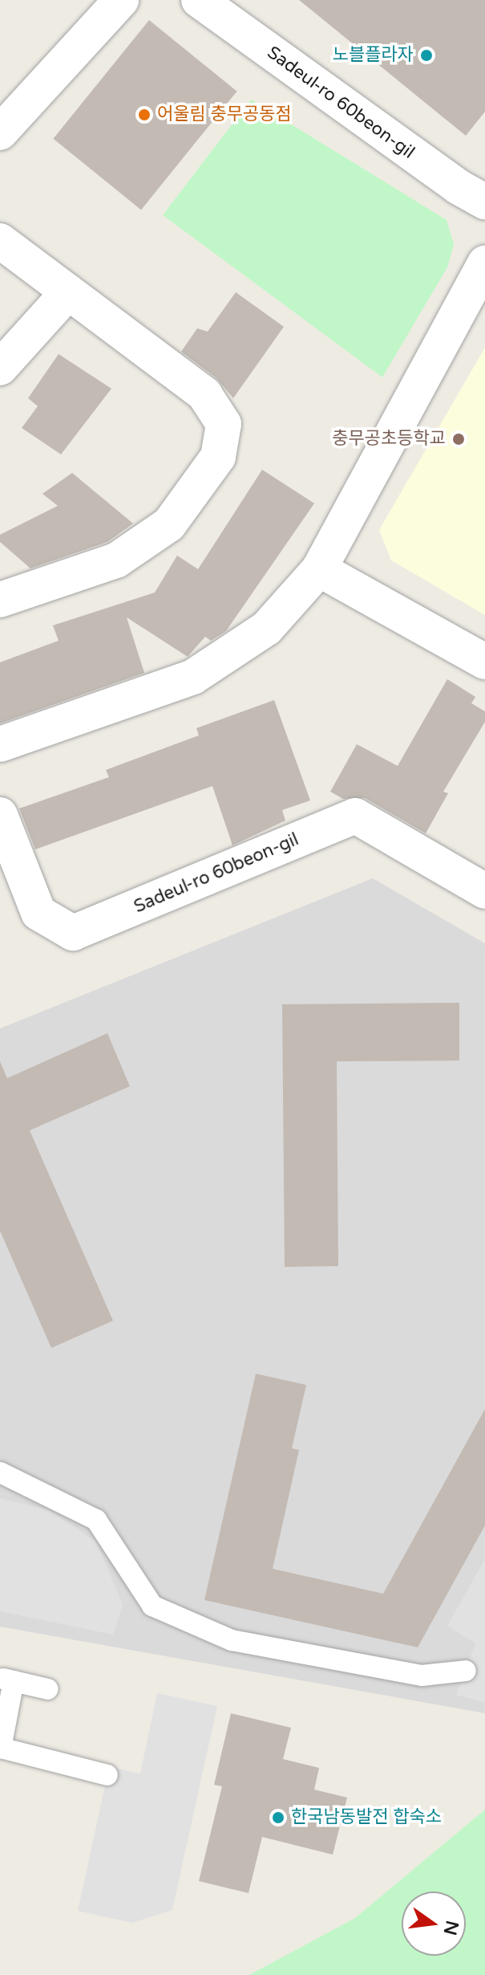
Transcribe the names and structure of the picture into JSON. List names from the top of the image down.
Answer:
{
  "streets": {
    "street": ["Sadeul-ro 60beon-gil"]
  },
  "places": [
    "노블플라자",
    "어울림 충무공동점",
    "충무공초등학교",
    "한국남동발전 합숙소"
  ],
  "north": "right"
}
